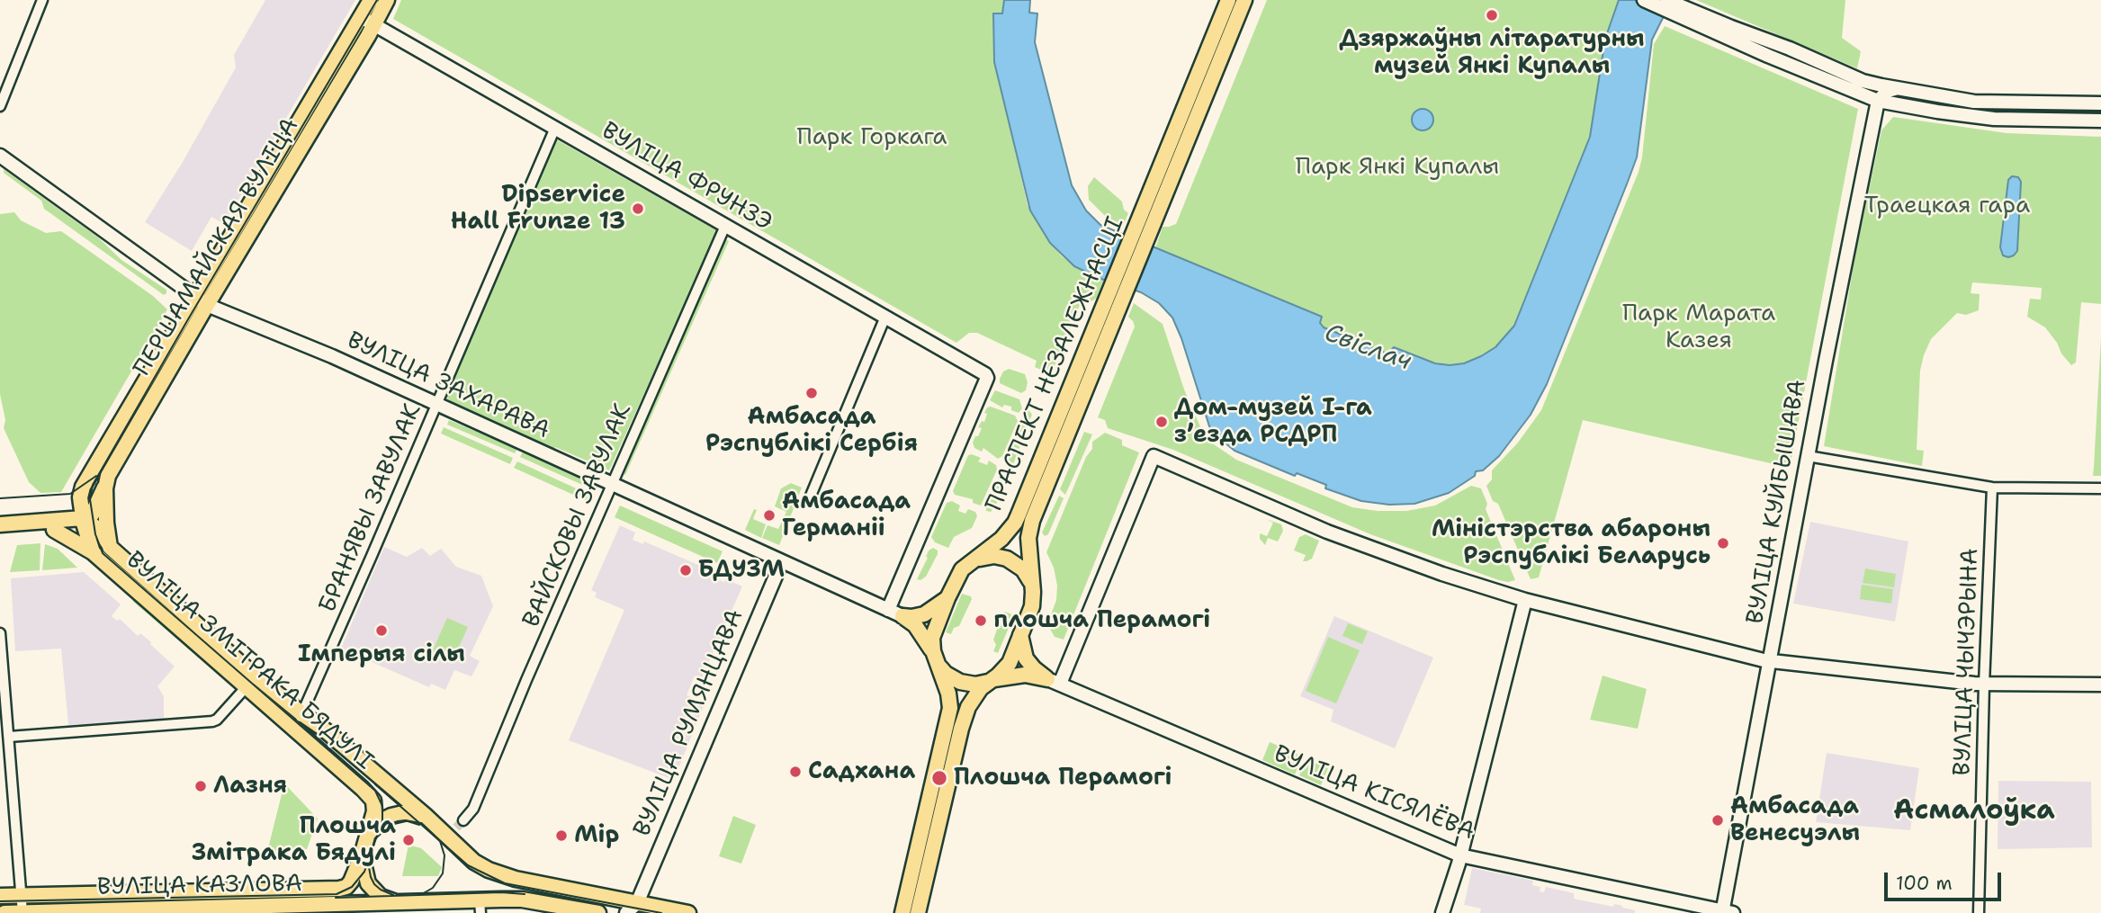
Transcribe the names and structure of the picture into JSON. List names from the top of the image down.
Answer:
{
  "streets": {
    "main road": [
      "ПЕРШАМАЙСКАЯ ВУЛІЦА",
      "ПРАСПЕКТ НЕЗАЛЕЖНАСЦІ",
      "ВУЛІЦА ЗМІТРАКА БЯДУЛІ",
      "ВУЛІЦА КАЗЛОВА"
    ],
    "street": [
      "ВУЛІЦА ФРУНЗЭ",
      "ВУЛІЦА ЗАХАРАВА",
      "ВУЛІЦА КУЙБЫШАВА",
      "БРАНЯВЫ ЗАВУЛАК",
      "ВАЙСКОВЫ ЗАВУЛАК",
      "ВУЛІЦА ЧЫЧЭРЫНА",
      "ВУЛІЦА РУМЯНЦАВА",
      "ВУЛІЦА КІСЯЛЁВА"
    ]
  },
  "crossings": [
    ["ВУЛІЦА ФРУНЗЭ", "ПЕРШАМАЙСКАЯ ВУЛІЦА"],
    ["ВУЛІЦА ФРУНЗЭ", "ВУЛІЦА ЗАХАРАВА"],
    ["ВУЛІЦА ФРУНЗЭ", "БРАНЯВЫ ЗАВУЛАК"],
    ["ВУЛІЦА ФРУНЗЭ", "ВАЙСКОВЫ ЗАВУЛАК"],
    ["ПЕРШАМАЙСКАЯ ВУЛІЦА", "ВУЛІЦА ЗАХАРАВА"],
    ["ПЕРШАМАЙСКАЯ ВУЛІЦА", "ВУЛІЦА ЗМІТРАКА БЯДУЛІ"],
    ["ВУЛІЦА ЗАХАРАВА", "БРАНЯВЫ ЗАВУЛАК"],
    ["ВУЛІЦА ЗАХАРАВА", "ВАЙСКОВЫ ЗАВУЛАК"],
    ["ВУЛІЦА ЗАХАРАВА", "ВУЛІЦА РУМЯНЦАВА"],
    ["ВУЛІЦА КУЙБЫШАВА", "ВУЛІЦА КІСЯЛЁВА"],
    ["БРАНЯВЫ ЗАВУЛАК", "ВУЛІЦА ЗМІТРАКА БЯДУЛІ"],
    ["ВУЛІЦА ЗМІТРАКА БЯДУЛІ", "ВУЛІЦА КАЗЛОВА"]
  ],
  "districts": ["Асмалоўка"],
  "water": ["Свіслач"],
  "parks": [
    "Парк Горкага",
    "Парк Янкі Купалы",
    "Траецкая гара",
    "Парк Марата Казея"
  ],
  "places": [
    "Дзяржаўны літаратурны музей Янкі Купалы",
    "Dipservice Hall Frunze 13",
    "Амбасада Рэспублікі Сербія",
    "Дом-музей I-га зʼезда РСДРП",
    "Амбасада Германіі",
    "Міністэрства абароны Рэспублікі Беларусь",
    "БДУЗМ",
    "плошча Перамогі",
    "Імперыя сілы",
    "Садхана",
    "Плошча Перамогі",
    "Лазня",
    "Амбасада Венесуэлы",
    "Мір",
    "Плошча Змітрака Бядулі"
  ],
  "scale_bar": "100 m"
}
